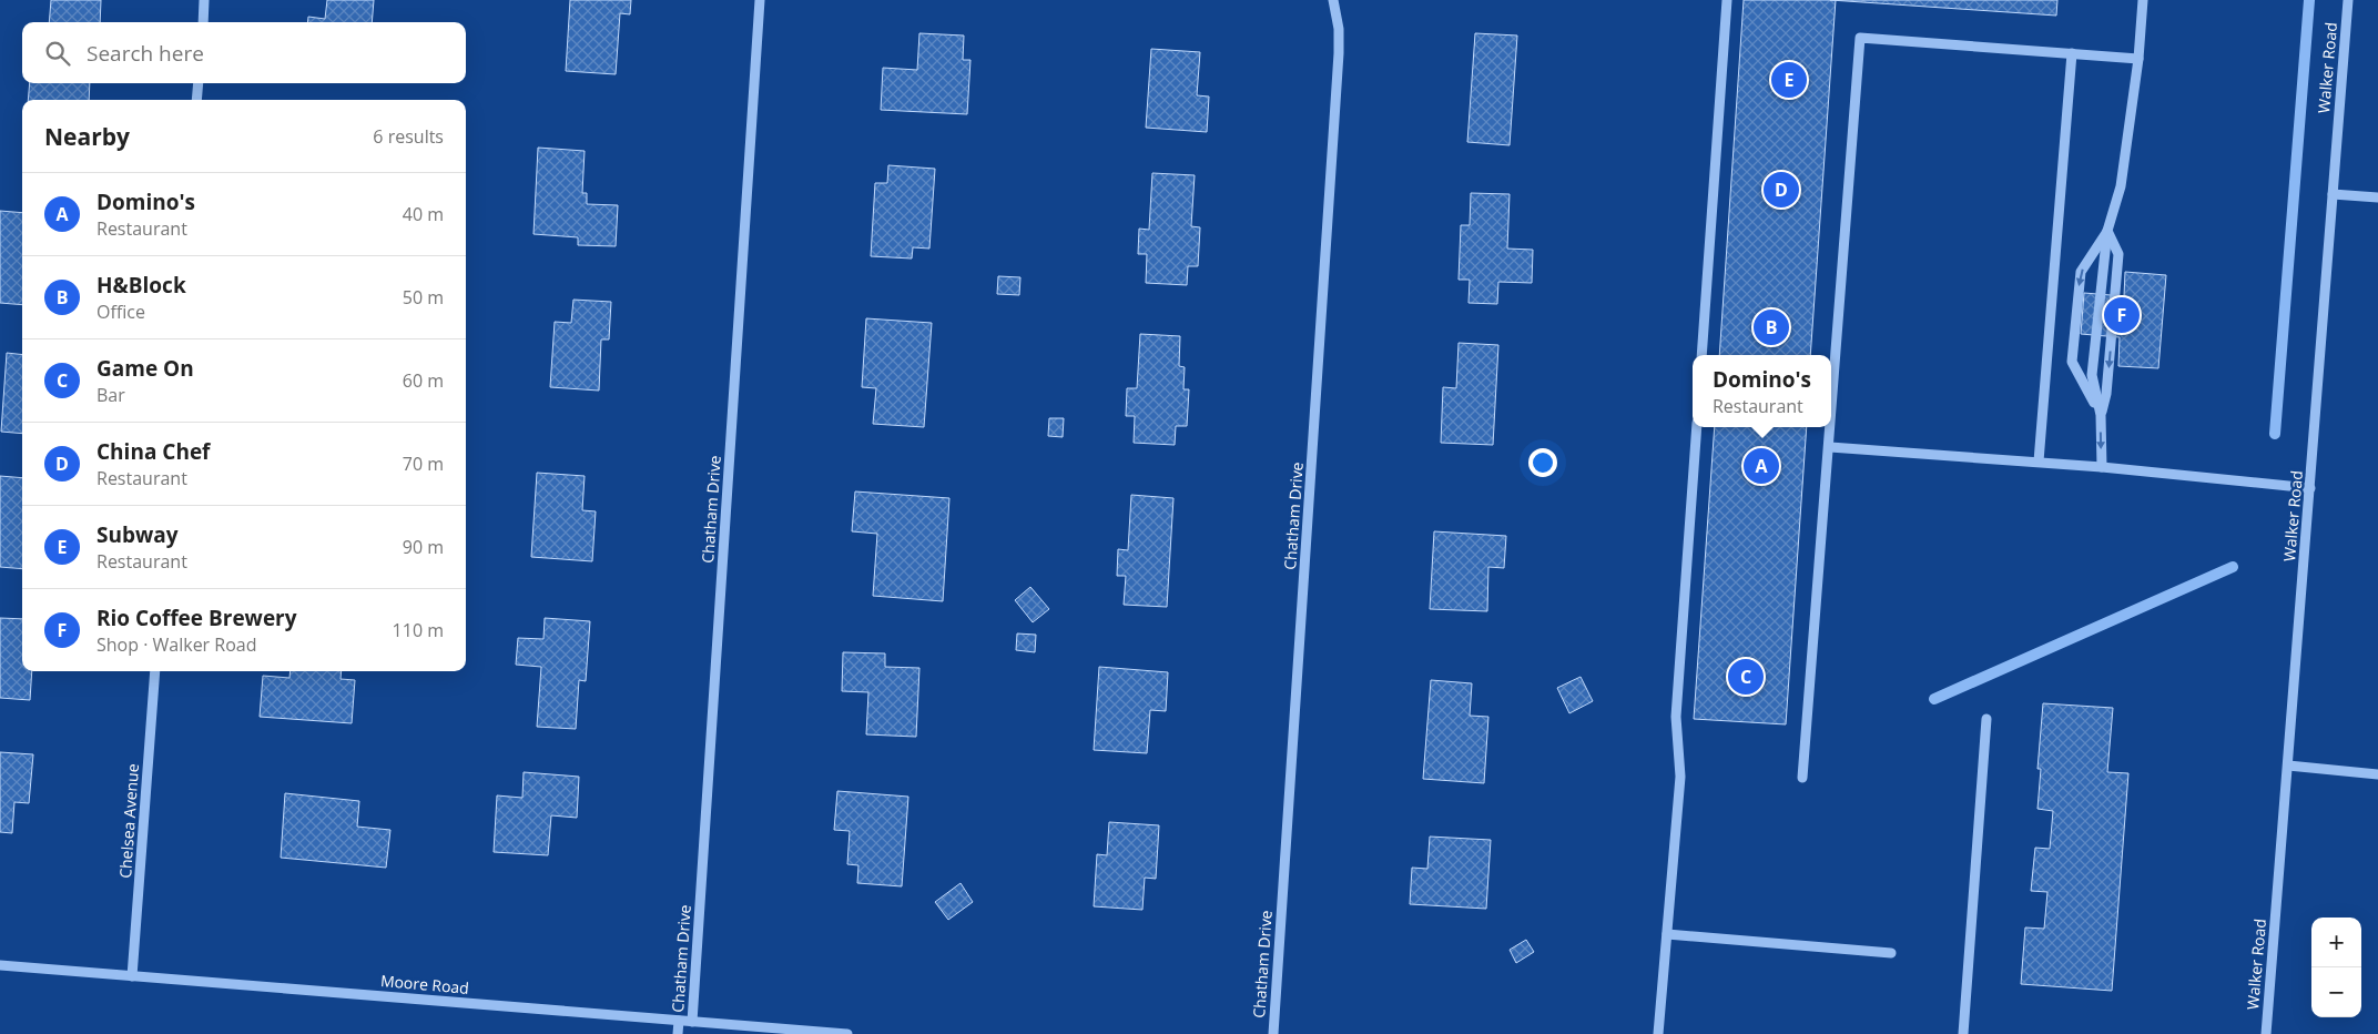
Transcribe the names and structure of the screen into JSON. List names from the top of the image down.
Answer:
{
  "streets": {
    "street": [
      "Walker Road",
      "Chatham Drive",
      "Chelsea Avenue",
      "Moore Road"
    ]
  },
  "crossings": [
    ["Chatham Drive", "Moore Road"],
    ["Chelsea Avenue", "Moore Road"]
  ],
  "page": {
    "search": "Search here",
    "pins": [
      "E",
      "D",
      "F",
      "B",
      "A",
      "C"
    ],
    "heading": ["Nearby", "6 results"],
    "list": [
      {
        "mark": "A",
        "name": "Domino's",
        "note": "Restaurant",
        "value": "40 m"
      },
      {
        "mark": "B",
        "name": "H&Block",
        "note": "Office",
        "value": "50 m"
      },
      {
        "mark": "C",
        "name": "Game On",
        "note": "Bar",
        "value": "60 m"
      },
      {
        "mark": "D",
        "name": "China Chef",
        "note": "Restaurant",
        "value": "70 m"
      },
      {
        "mark": "E",
        "name": "Subway",
        "note": "Restaurant",
        "value": "90 m"
      },
      {
        "mark": "F",
        "name": "Rio Coffee Brewery",
        "note": "Shop · Walker Road",
        "value": "110 m"
      }
    ],
    "popup": ["Domino's", "Restaurant"],
    "map_buttons": ["+", "−"]
  }
}
